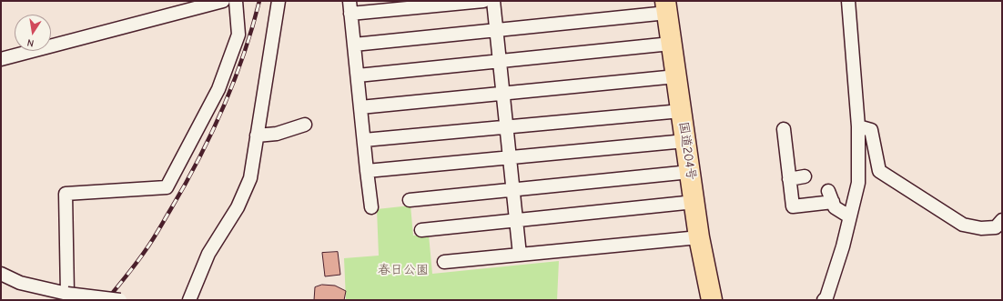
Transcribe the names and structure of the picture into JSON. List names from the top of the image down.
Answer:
{
  "streets": {
    "highway": ["国道204号"]
  },
  "parks": ["春日公園"],
  "north": "bottom"
}
